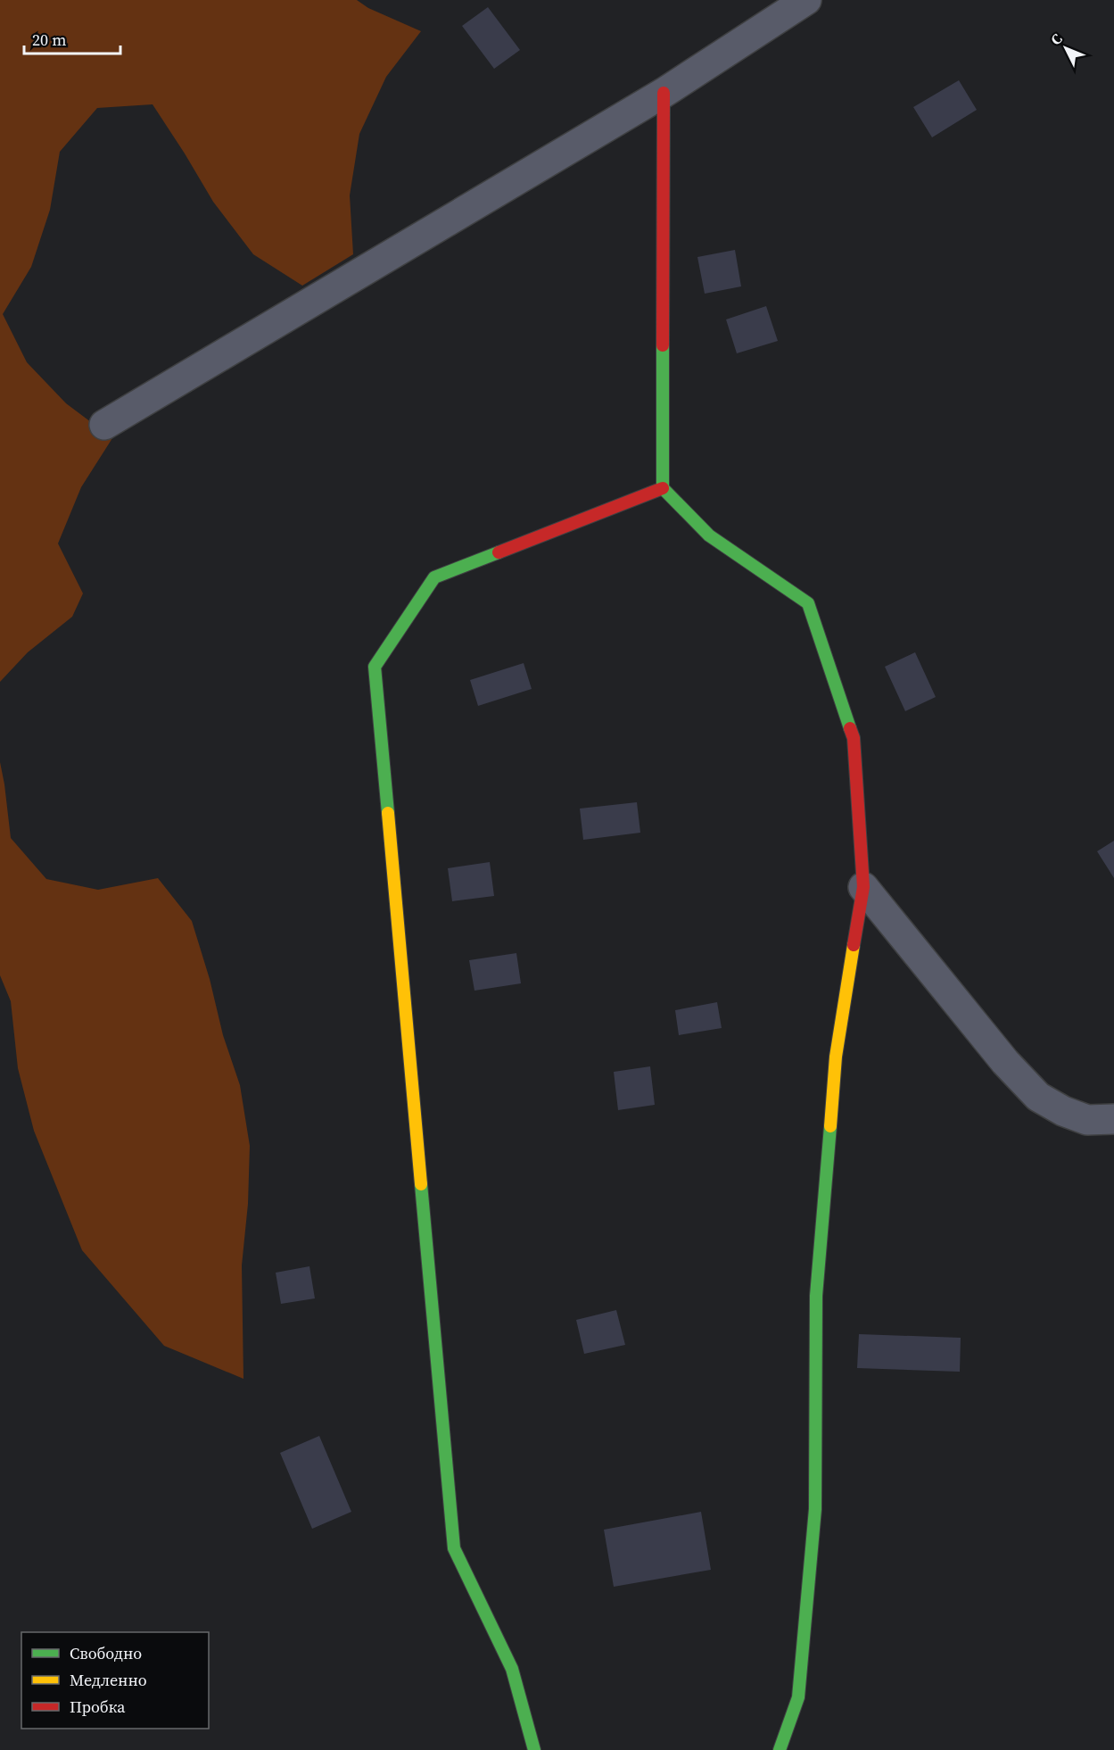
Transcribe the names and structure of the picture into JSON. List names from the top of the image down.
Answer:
{
  "legend": ["Свободно", "Медленно", "Пробка"],
  "scale_bar": "20 m",
  "north": "top left"
}
